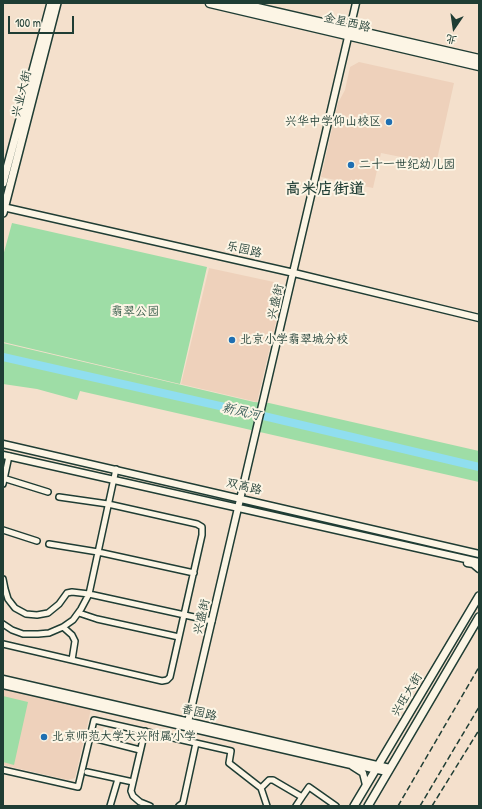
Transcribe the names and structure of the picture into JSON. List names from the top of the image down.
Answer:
{
  "streets": {
    "main road": ["金星西路", "兴业大街", "兴旺大街"],
    "street": [
      "乐园路",
      "兴盛街",
      "双高路",
      "香园路"
    ]
  },
  "crossings": [
    ["金星西路", "兴盛街"],
    ["兴业大街", "乐园路"],
    ["乐园路", "兴盛街"],
    ["兴盛街", "双高路"],
    ["兴盛街", "香园路"],
    ["兴旺大街", "香园路"]
  ],
  "districts": ["高米店街道"],
  "water": ["新凤河"],
  "parks": ["翡翠公园"],
  "places": [
    "兴华中学仰山校区",
    "二十一世纪幼儿园",
    "北京小学翡翠城分校",
    "北京师范大学大兴附属小学"
  ],
  "scale_bar": "100 m",
  "north": "bottom"
}
